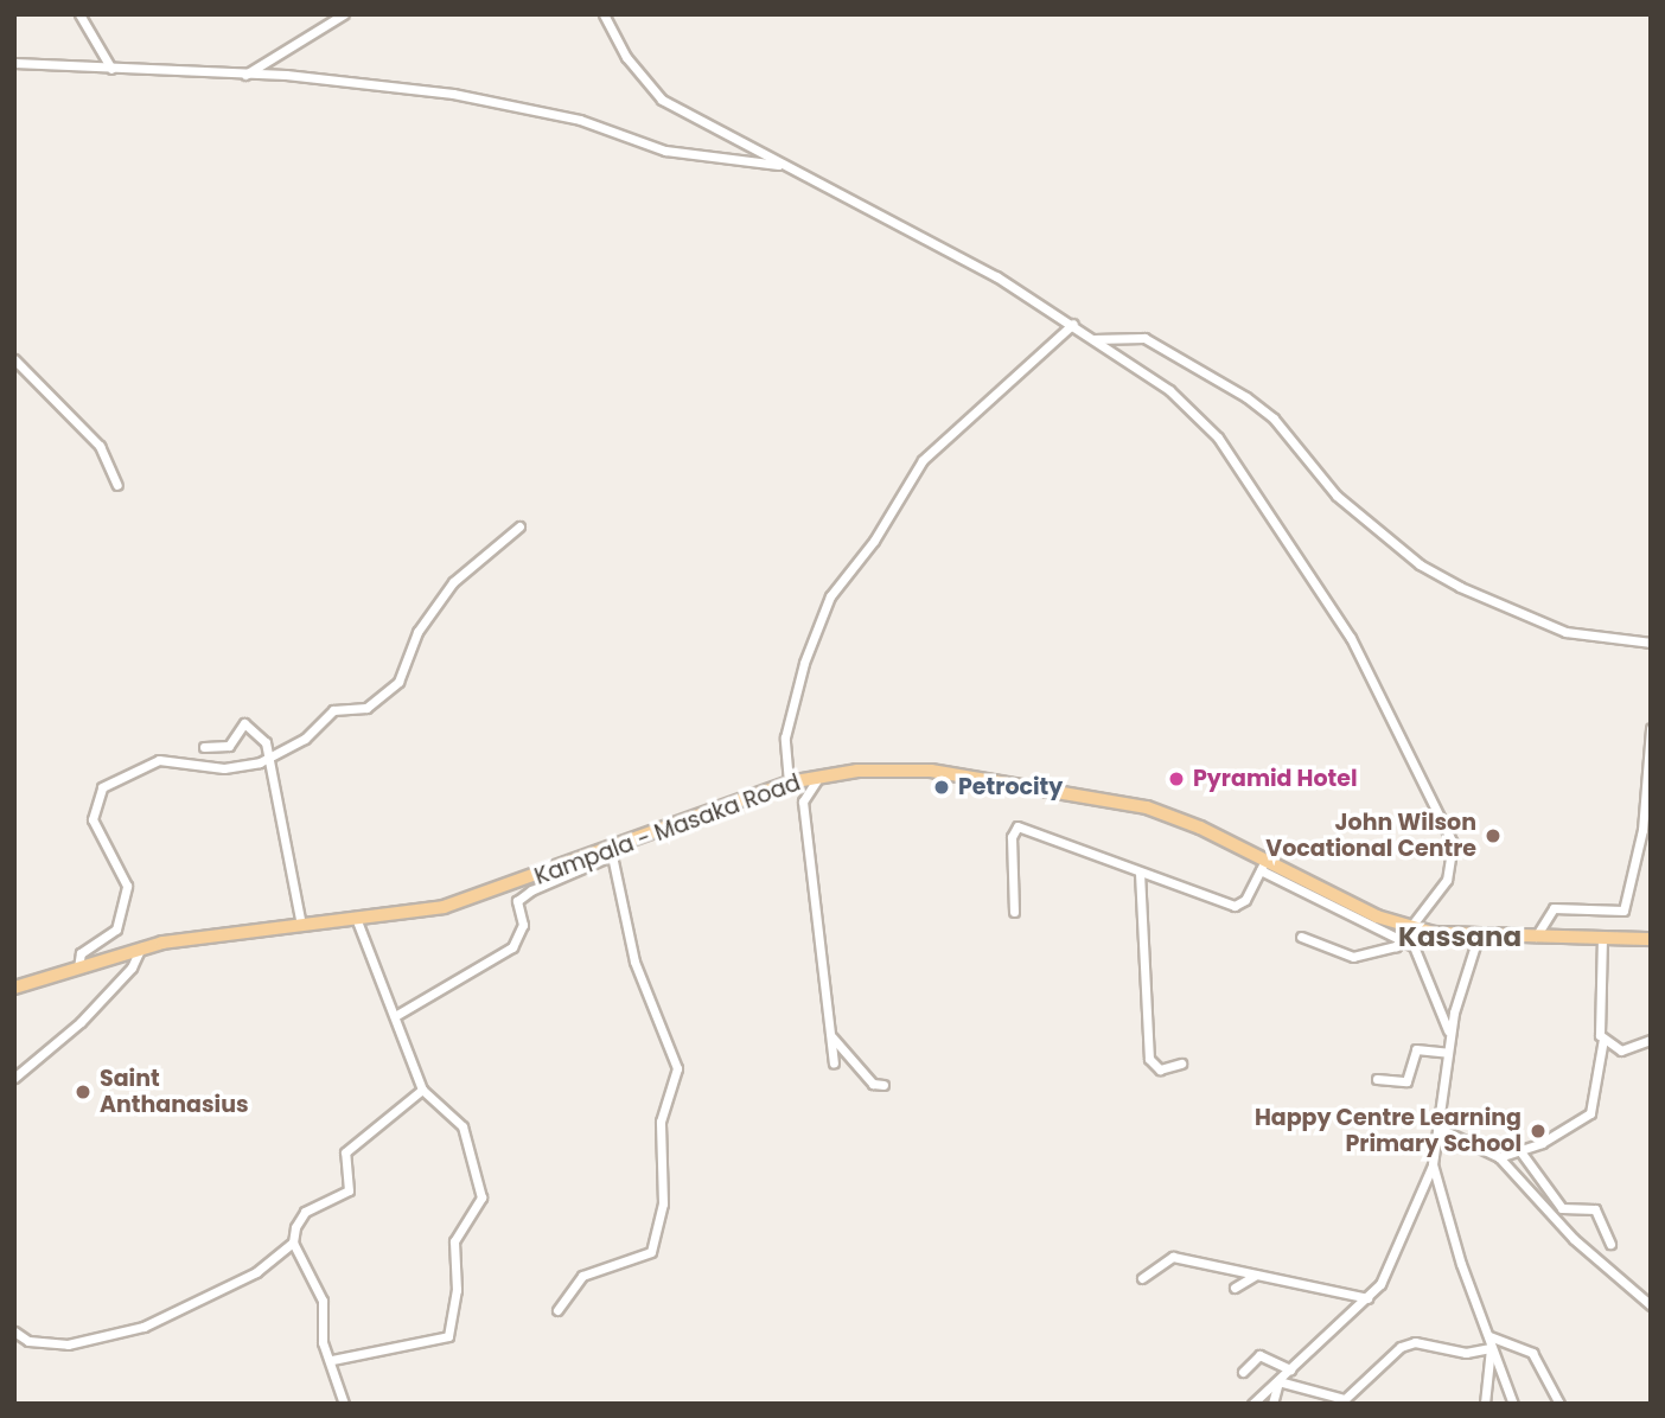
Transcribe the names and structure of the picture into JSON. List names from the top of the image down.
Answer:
{
  "streets": {
    "main road": ["Kampala - Masaka Road"]
  },
  "districts": ["Kassana"],
  "places": [
    "Pyramid Hotel",
    "Petrocity",
    "John Wilson Vocational Centre",
    "Saint Anthanasius",
    "Happy Centre Learning Primary School"
  ]
}
